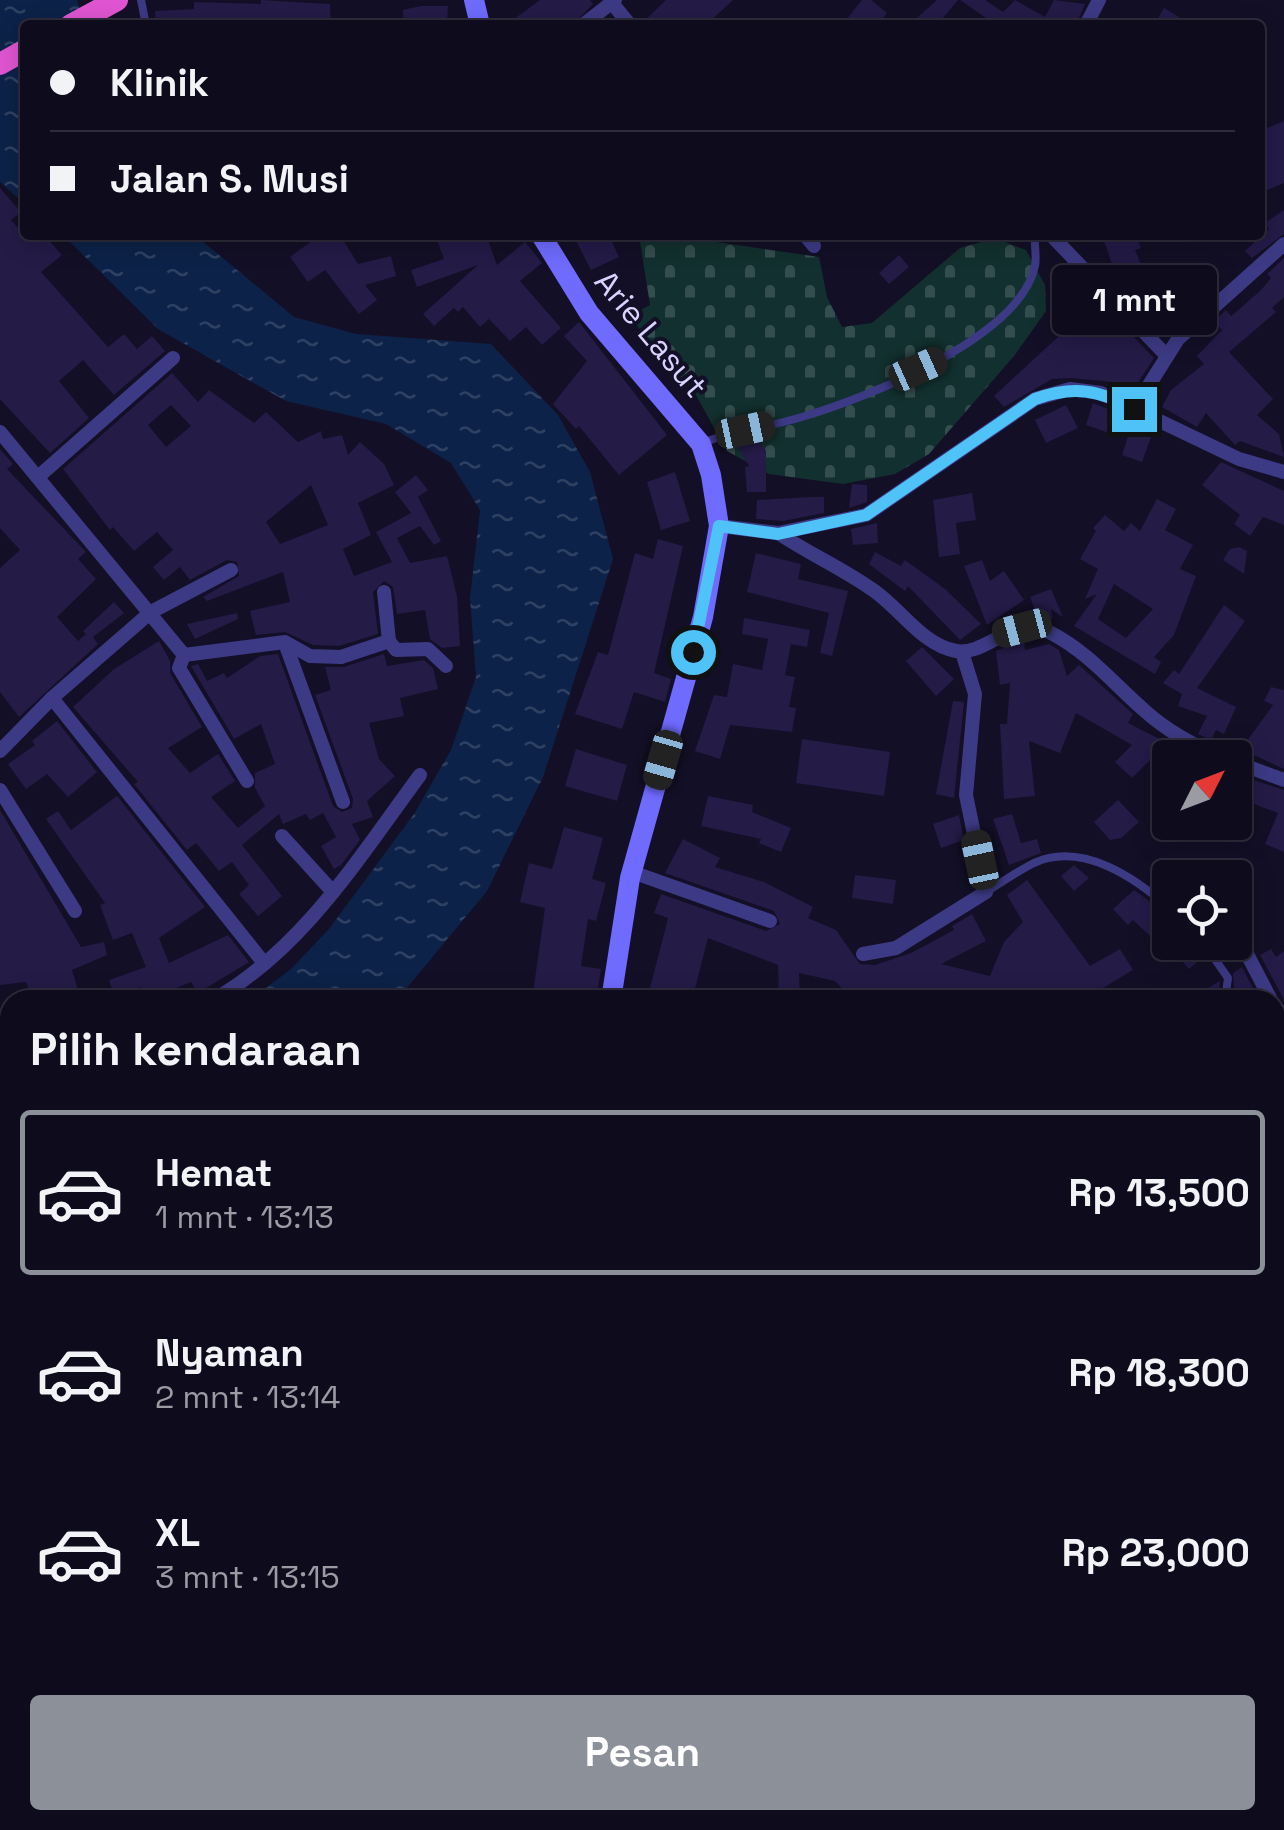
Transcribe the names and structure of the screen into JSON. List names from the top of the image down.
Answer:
{
  "streets": {
    "main road": ["Arie Lasut"]
  },
  "north": "top right",
  "page": {
    "banner": ["Klinik", "Jalan S. Musi"],
    "bubble": "1 mnt",
    "heading": "Pilih kendaraan",
    "list": [
      {
        "name": "Hemat",
        "note": "1 mnt · 13:13",
        "value": "Rp 13,500"
      },
      {
        "name": "Nyaman",
        "note": "2 mnt · 13:14",
        "value": "Rp 18,300"
      },
      {
        "name": "XL",
        "note": "3 mnt · 13:15",
        "value": "Rp 23,000"
      }
    ],
    "buttons": "Pesan"
  }
}
